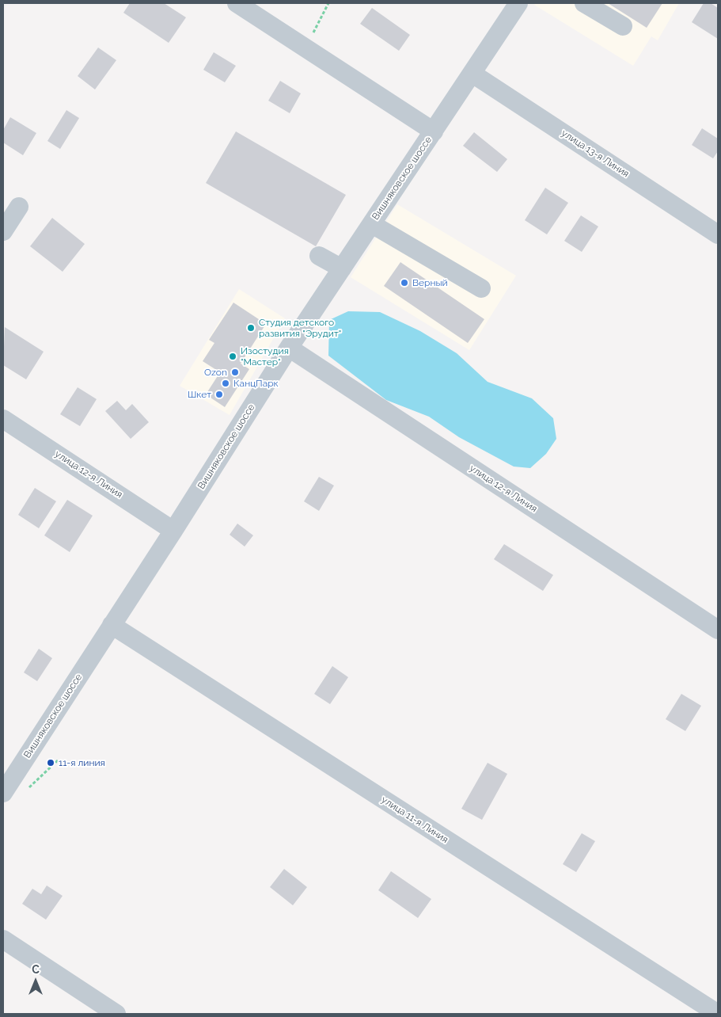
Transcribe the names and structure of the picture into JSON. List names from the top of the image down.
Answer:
{
  "streets": {
    "street": [
      "улица 13-я Линия",
      "Вишняковское шоссе",
      "улица 12-я Линия",
      "улица 11-я Линия"
    ]
  },
  "crossings": [
    ["улица 13-я Линия", "Вишняковское шоссе"],
    ["Вишняковское шоссе", "улица 12-я Линия"],
    ["Вишняковское шоссе", "улица 11-я Линия"]
  ],
  "places": [
    "Верный",
    "Студия детского развития \"Эрудит\"",
    "Изостудия \"Мастер\"",
    "Ozon",
    "КанцПарк",
    "Шкет",
    "11-я линия"
  ],
  "north": "top"
}
